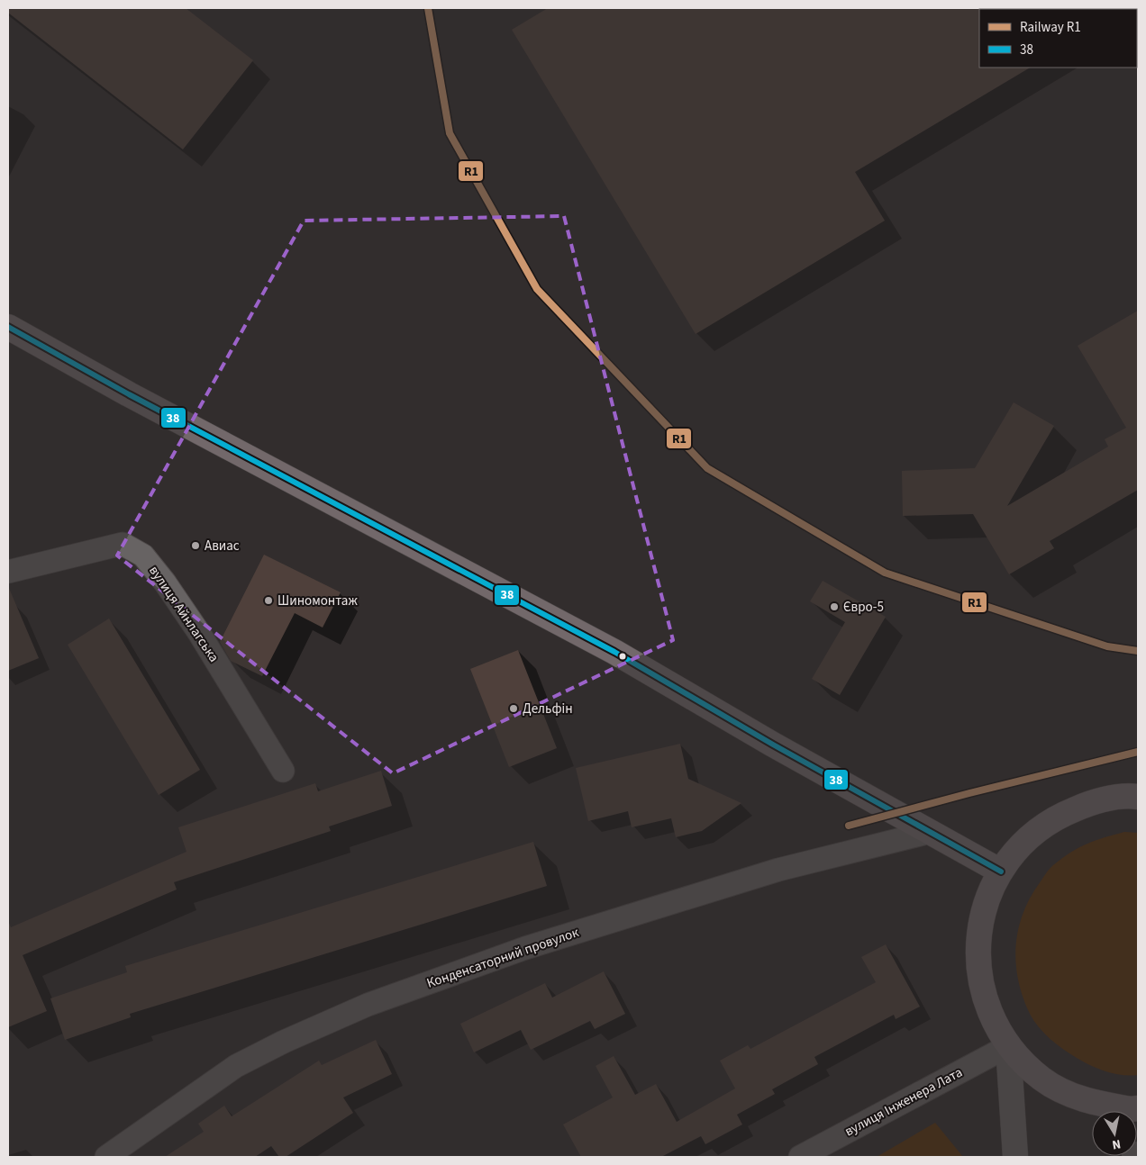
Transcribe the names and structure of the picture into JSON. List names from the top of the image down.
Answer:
{
  "streets": {
    "street": ["вулиця Айнлагська", "Конденсаторний провулок", "вулиця Інженера Лата"]
  },
  "places": [
    "Авиас",
    "Шиномонтаж",
    "Євро-5",
    "Дельфін"
  ],
  "lines": ["rail line R1", "transit line 38"],
  "legend": ["Railway R1", "38"],
  "north": "bottom"
}
